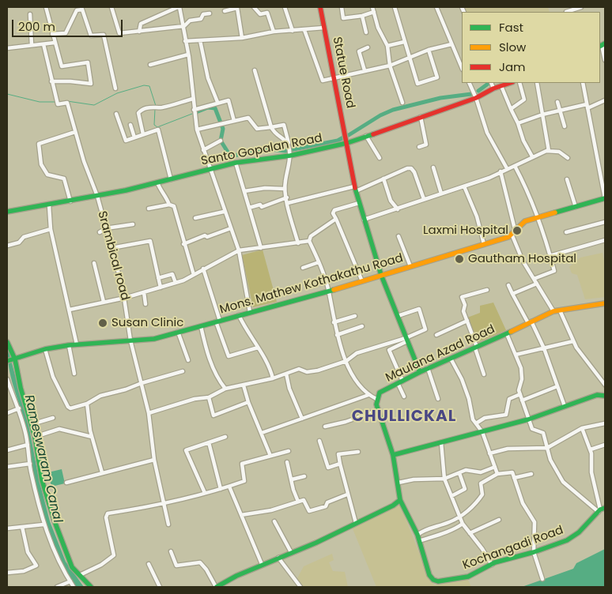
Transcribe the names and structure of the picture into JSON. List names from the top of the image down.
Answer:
{
  "streets": {
    "street": [
      "Statue Road",
      "Santo Gopalan Road",
      "Srambical road",
      "Mons. Mathew Kothakathu Road",
      "Maulana Azad Road",
      "Kochangadi Road"
    ]
  },
  "crossings": [
    ["Statue Road", "Santo Gopalan Road"],
    ["Statue Road", "Mons. Mathew Kothakathu Road"],
    ["Statue Road", "Maulana Azad Road"],
    ["Santo Gopalan Road", "Srambical road"],
    ["Srambical road", "Mons. Mathew Kothakathu Road"]
  ],
  "districts": ["CHULLICKAL"],
  "water": ["Rameswaram Canal"],
  "places": ["Laxmi Hospital", "Gautham Hospital", "Susan Clinic"],
  "legend": ["Fast", "Slow", "Jam"],
  "scale_bar": "200 m"
}
